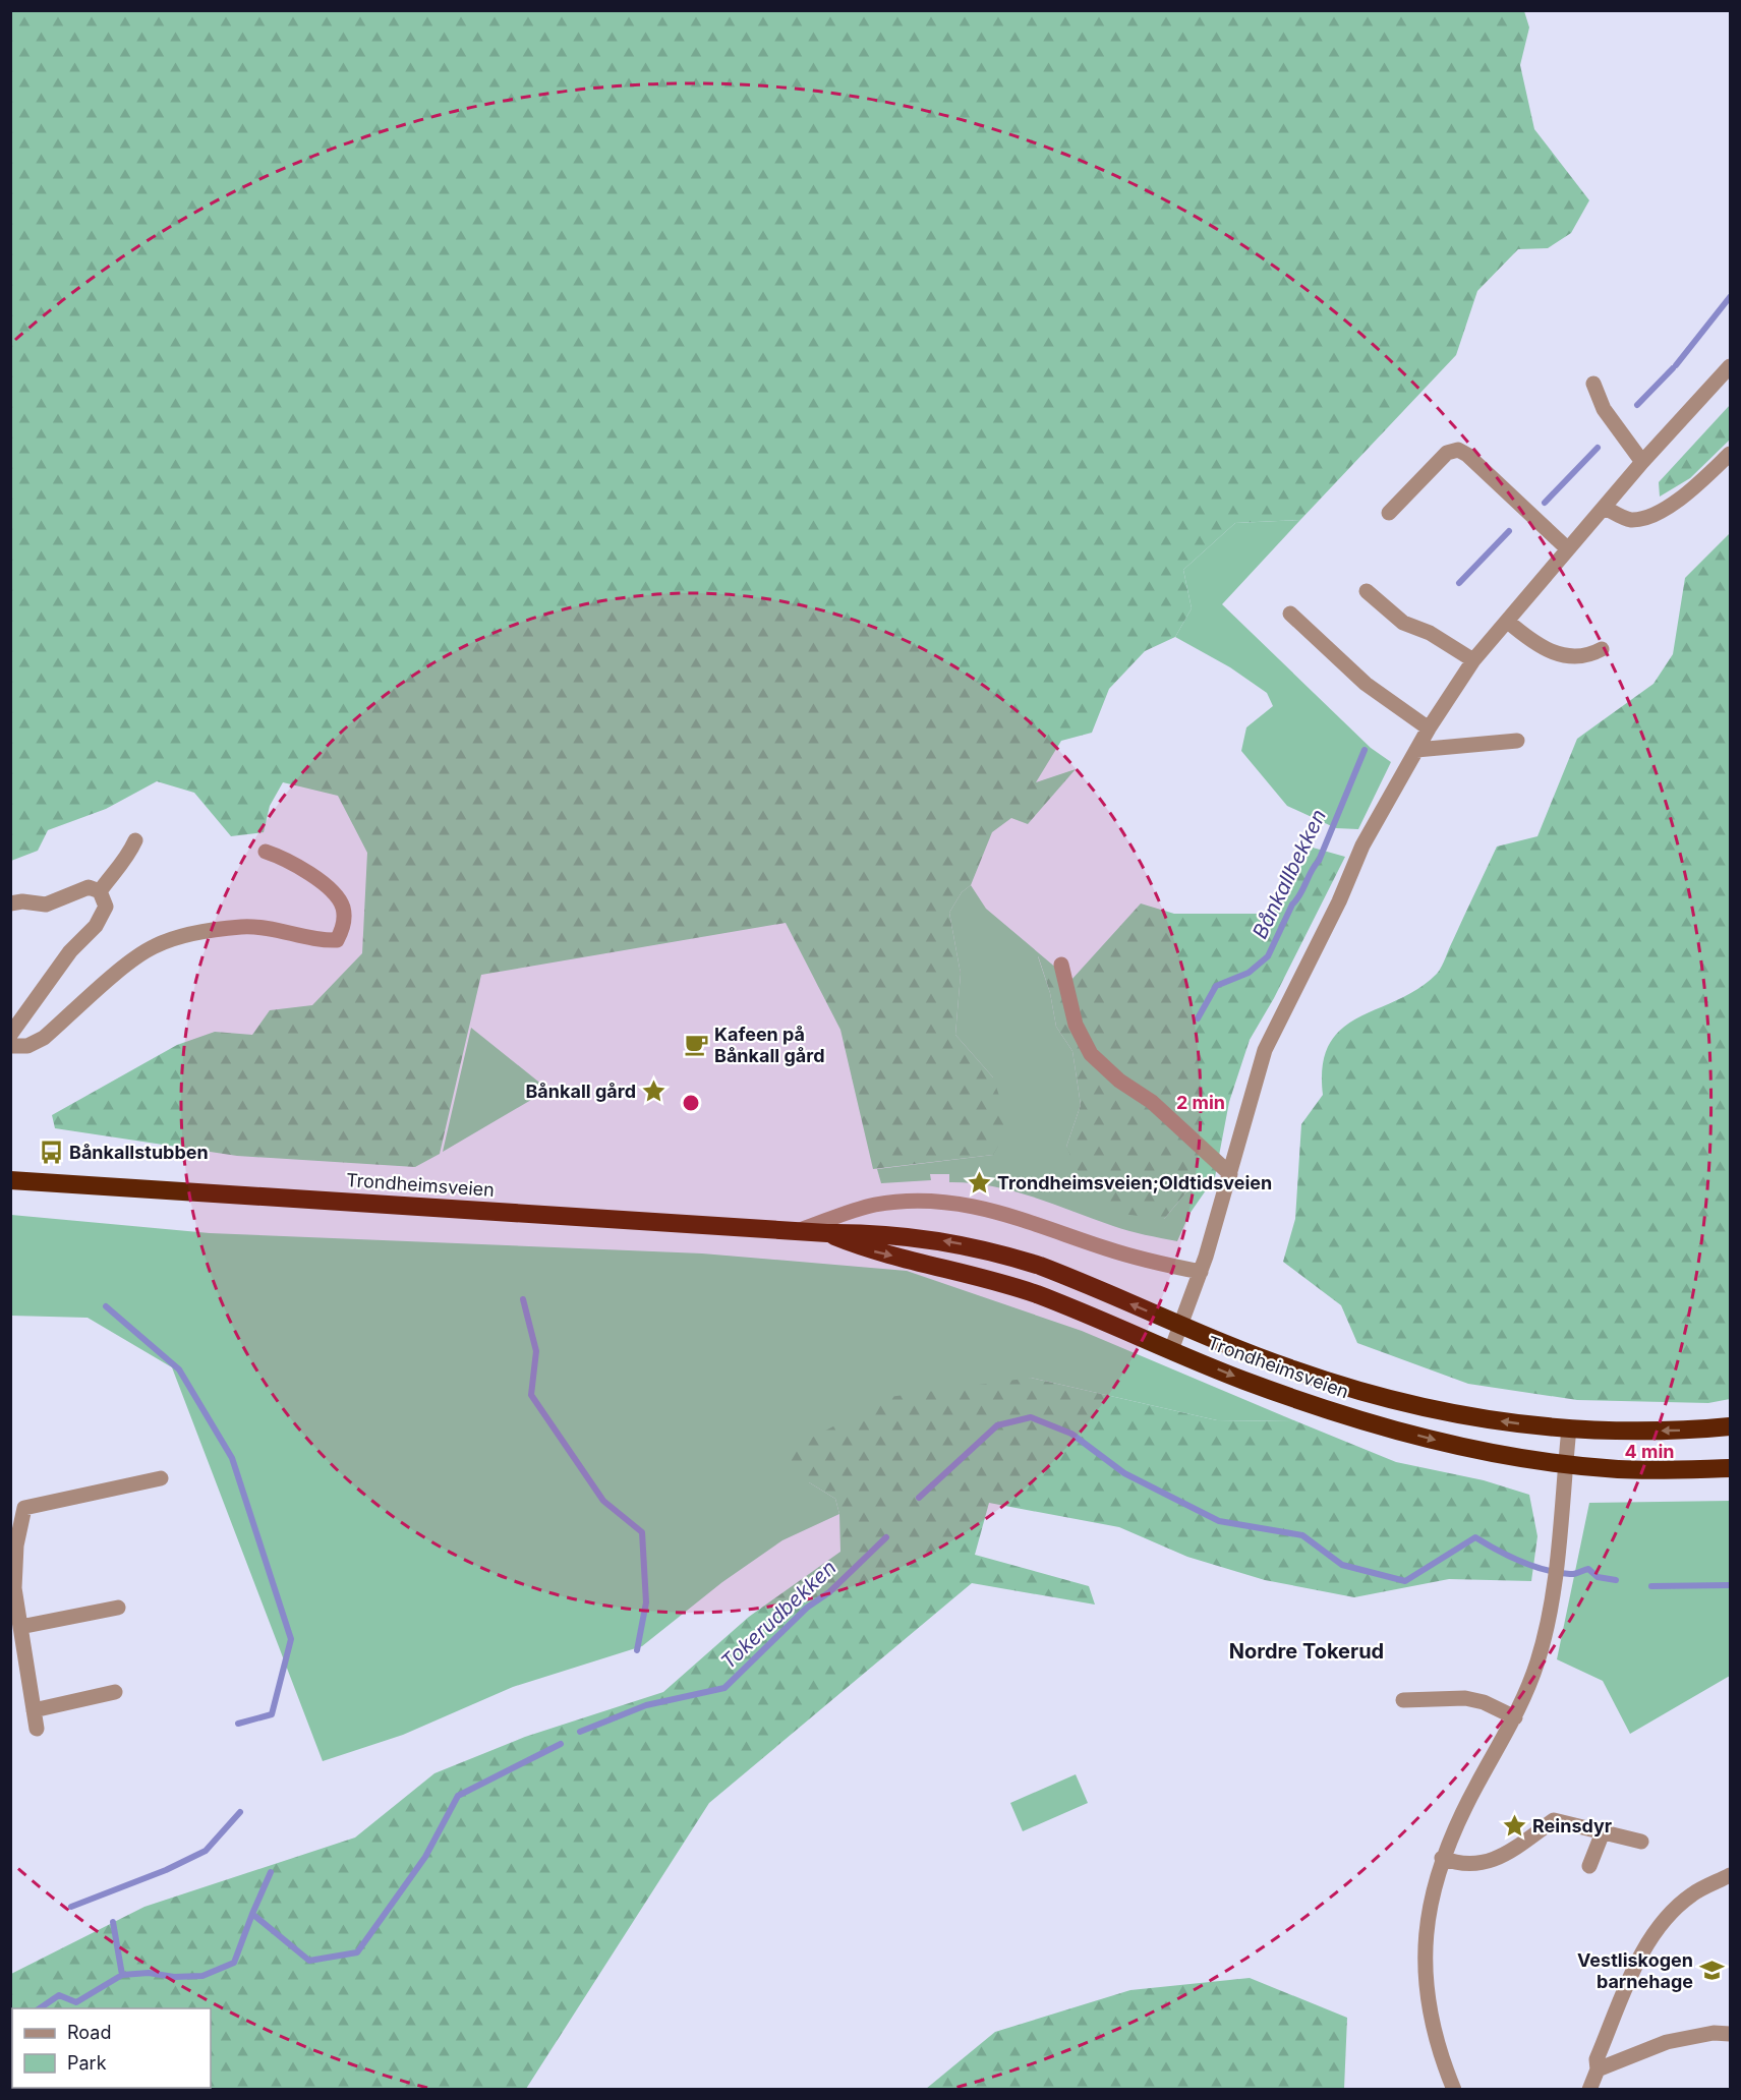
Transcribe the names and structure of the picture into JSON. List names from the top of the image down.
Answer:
{
  "streets": {
    "highway": ["Trondheimsveien"]
  },
  "districts": ["Nordre Tokerud"],
  "water": ["Bånkallbekken", "Tokerudbekken"],
  "places": {
    "cafe": ["Kafeen på Bånkall gård"],
    "place": ["Bånkall gård", "Trondheimsveien;Oldtidsveien", "Reinsdyr"],
    "bus stop": ["Bånkallstubben"],
    "school or university": ["Vestliskogen barnehage"]
  },
  "legend": ["Road", "Park"],
  "rings": ["2 min", "4 min"]
}
